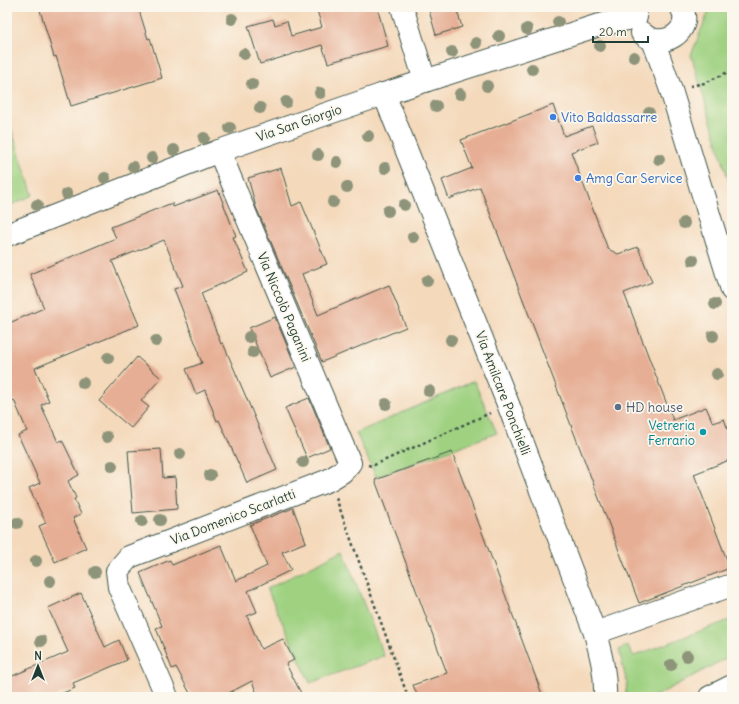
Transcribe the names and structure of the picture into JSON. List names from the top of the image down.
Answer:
{
  "streets": {
    "street": [
      "Via San Giorgio",
      "Via Niccolò Paganini",
      "Via Amilcare Ponchielli",
      "Via Domenico Scarlatti"
    ]
  },
  "crossings": [
    ["Via San Giorgio", "Via Niccolò Paganini"],
    ["Via San Giorgio", "Via Amilcare Ponchielli"],
    ["Via Niccolò Paganini", "Via Domenico Scarlatti"]
  ],
  "places": [
    "Vito Baldassarre",
    "Amg Car Service",
    "HD house",
    "Vetreria Ferrario"
  ],
  "scale_bar": "20 m",
  "north": "top"
}
